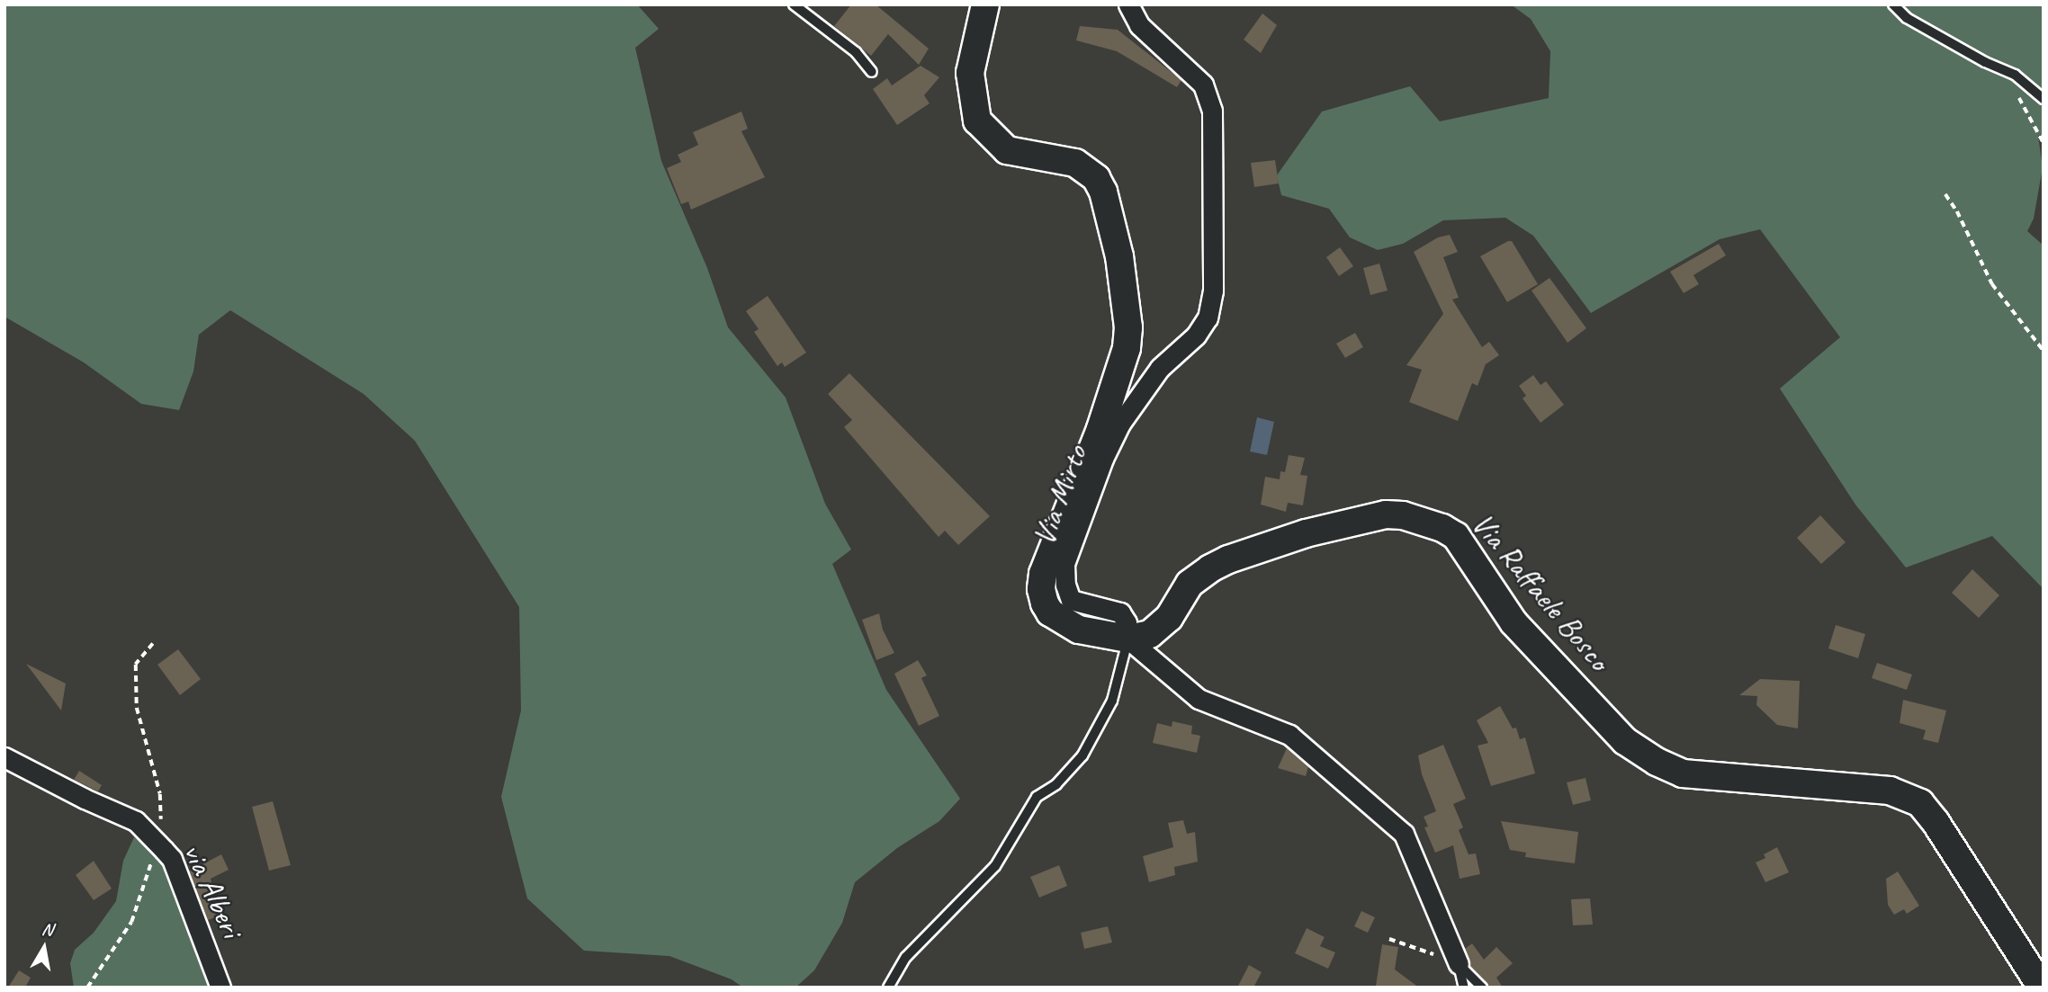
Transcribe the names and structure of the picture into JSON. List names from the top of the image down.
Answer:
{
  "streets": {
    "street": ["Via Mirto", "Via Raffaele Bosco", "via Alberi"]
  },
  "crossings": [
    ["Via Mirto", "Via Raffaele Bosco"]
  ],
  "north": "top"
}
